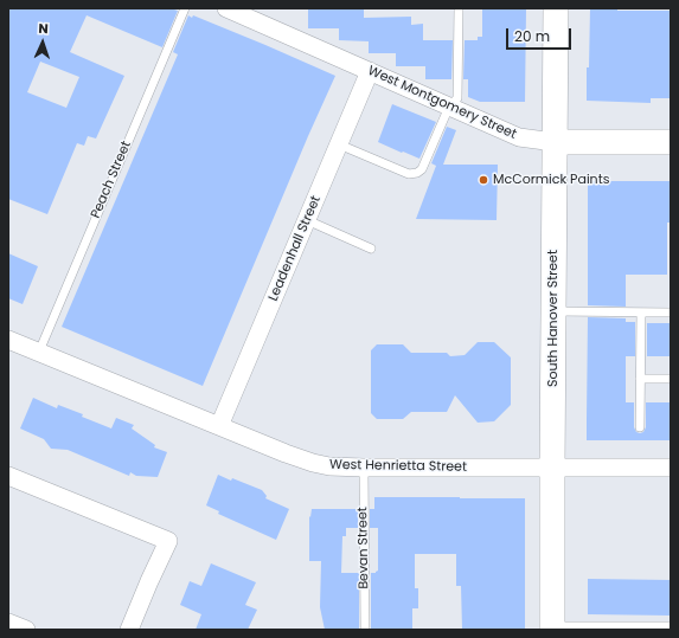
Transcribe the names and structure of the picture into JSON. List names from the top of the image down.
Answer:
{
  "streets": {
    "main road": ["West Montgomery Street", "South Hanover Street"],
    "street": ["Leadenhall Street", "West Henrietta Street"],
    "lane": ["Peach Street", "Bevan Street"]
  },
  "crossings": [
    ["West Montgomery Street", "Leadenhall Street"],
    ["West Montgomery Street", "South Hanover Street"],
    ["Peach Street", "West Henrietta Street"],
    ["Leadenhall Street", "West Henrietta Street"],
    ["South Hanover Street", "West Henrietta Street"],
    ["West Henrietta Street", "Bevan Street"]
  ],
  "places": ["McCormick Paints"],
  "scale_bar": "20 m",
  "north": "top"
}
